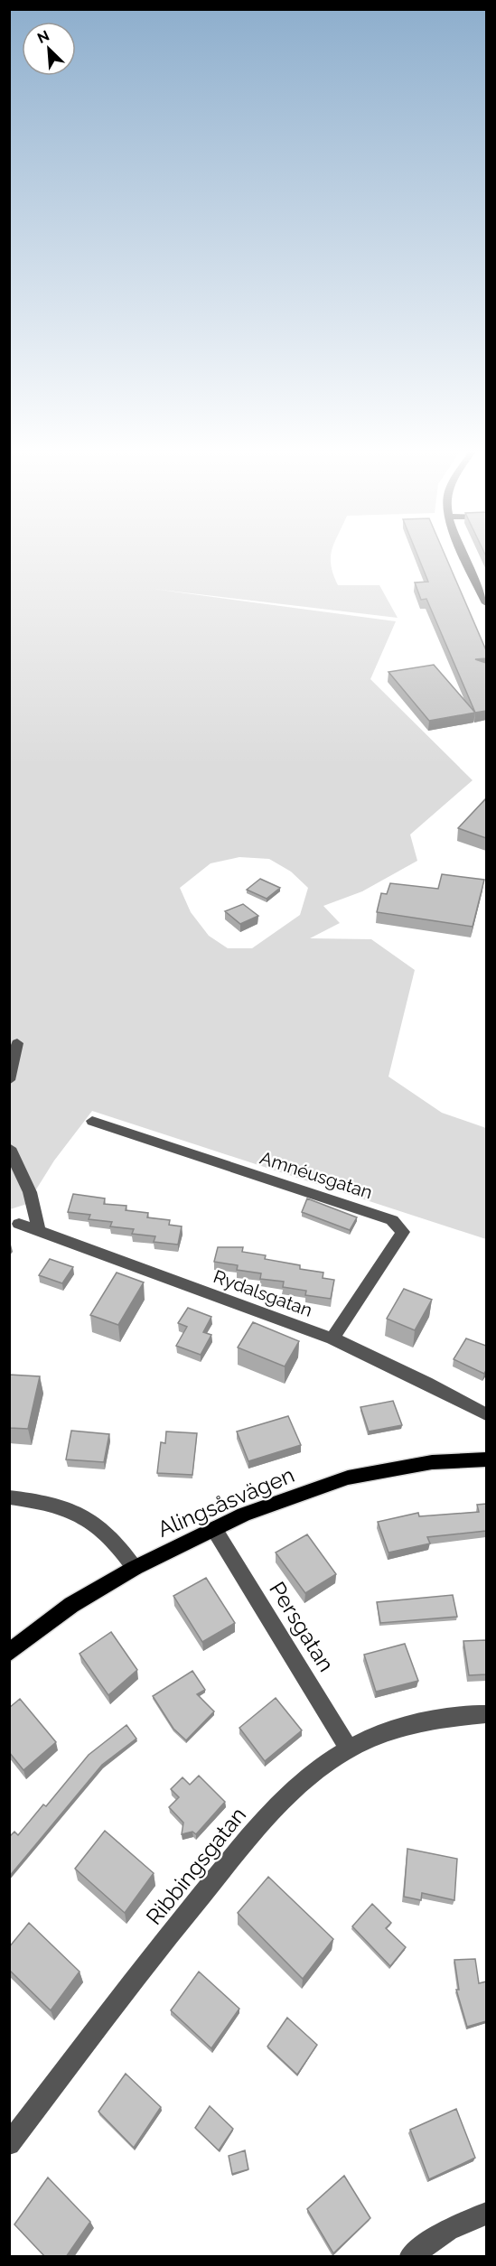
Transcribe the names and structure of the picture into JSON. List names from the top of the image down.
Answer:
{
  "streets": {
    "main road": ["Alingsåsvägen"],
    "street": [
      "Amnéusgatan",
      "Rydalsgatan",
      "Persgatan",
      "Ribbingsgatan"
    ]
  },
  "crossings": [
    ["Amnéusgatan", "Rydalsgatan"],
    ["Alingsåsvägen", "Persgatan"],
    ["Persgatan", "Ribbingsgatan"]
  ],
  "north": "top left"
}
